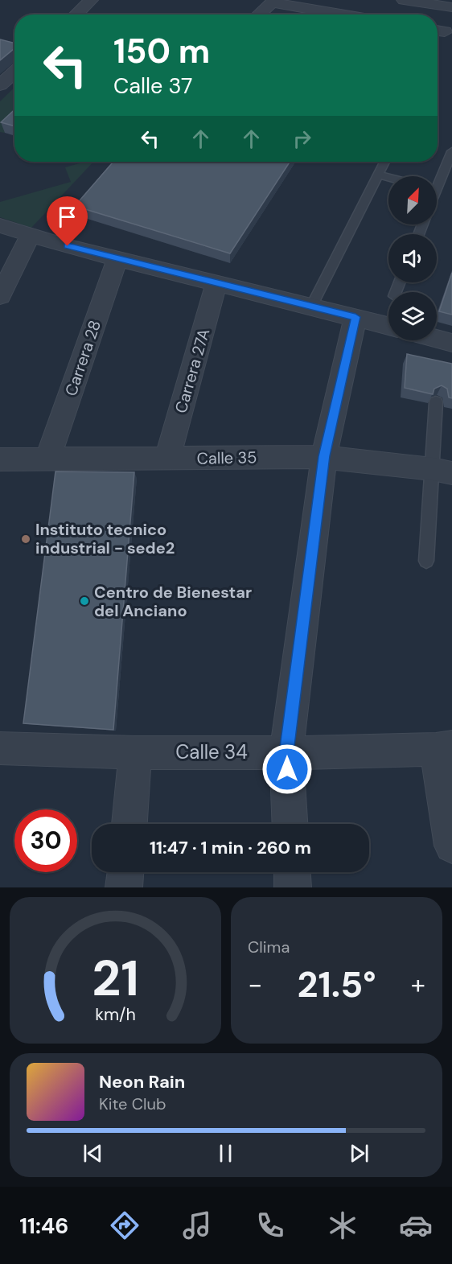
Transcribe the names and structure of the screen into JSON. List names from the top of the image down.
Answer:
{
  "streets": {
    "street": [
      "Carrera 28",
      "Carrera 27A",
      "Calle 35",
      "Calle 34"
    ]
  },
  "crossings": [
    ["Carrera 28", "Calle 35"],
    ["Carrera 27A", "Calle 35"]
  ],
  "places": ["Instituto tecnico industrial - sede2", "Centro de Bienestar del Anciano"],
  "north": "top right",
  "page": {
    "turn": ["150 m", "Calle 37"],
    "limit": "30",
    "trip": "11:47 · 1 min · 260 m",
    "tile": "Clima",
    "heat": ["−", "21.5°", "+"],
    "song": ["Neon Rain", "Kite Club"],
    "tabs": "11:46",
    "gauge": ["21", "km/h"]
  }
}
